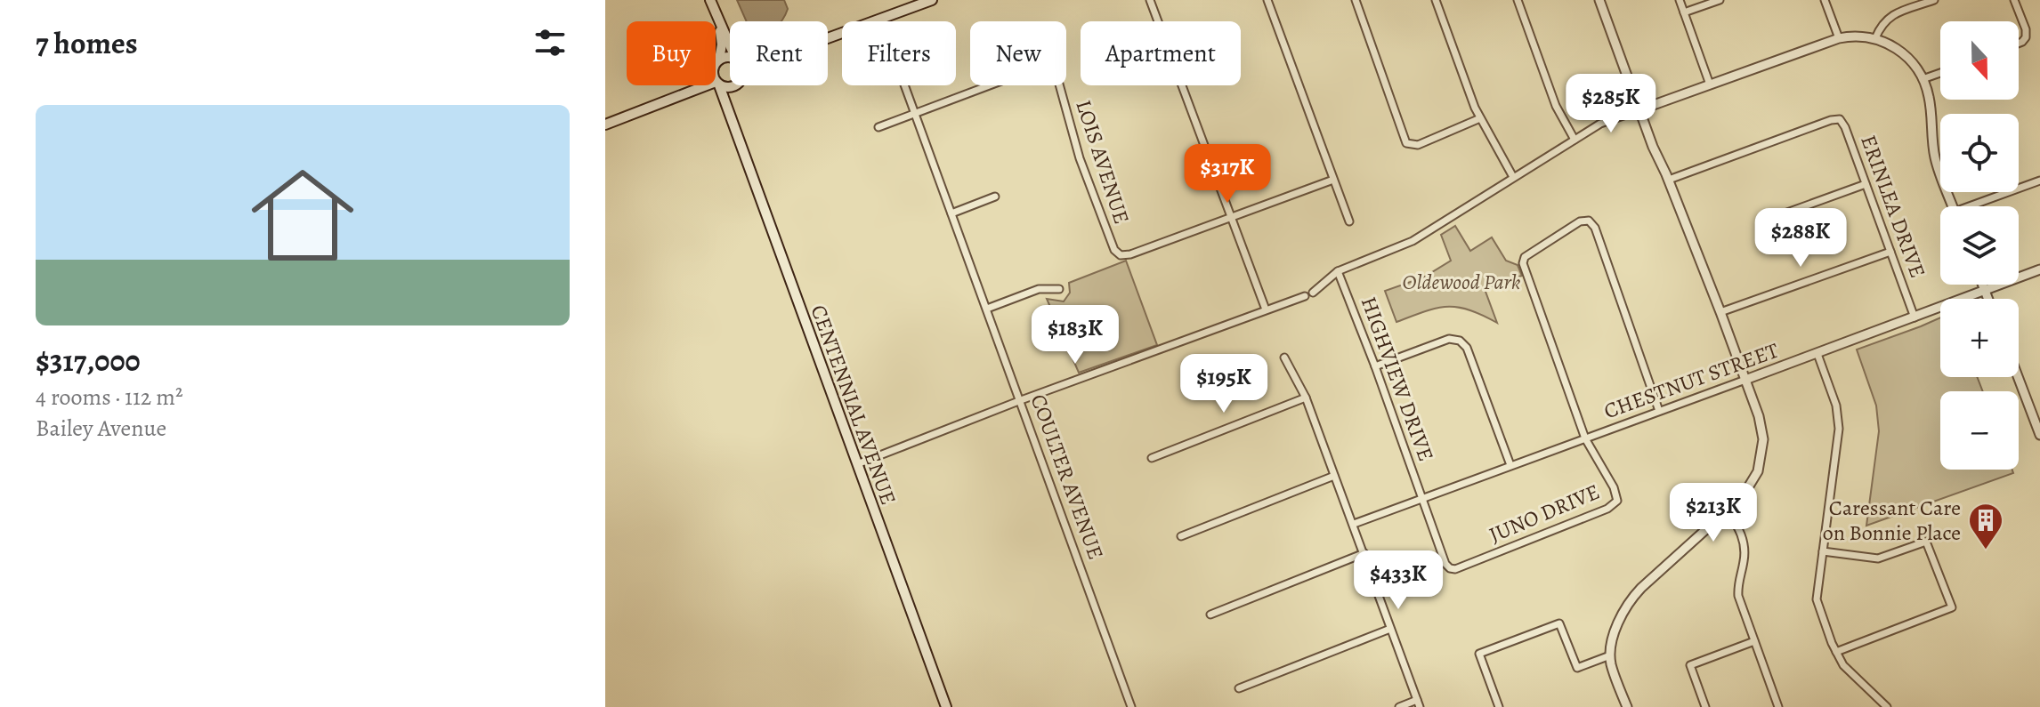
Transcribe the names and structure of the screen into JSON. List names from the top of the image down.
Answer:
{
  "streets": {
    "main road": ["CENTENNIAL AVENUE"],
    "street": [
      "LOIS AVENUE",
      "ERINLEA DRIVE",
      "HIGHVIEW DRIVE",
      "CHESTNUT STREET",
      "COULTER AVENUE",
      "JUNO DRIVE"
    ]
  },
  "crossings": [
    ["LOIS AVENUE", "COULTER AVENUE"],
    ["ERINLEA DRIVE", "CHESTNUT STREET"],
    ["HIGHVIEW DRIVE", "CHESTNUT STREET"],
    ["HIGHVIEW DRIVE", "JUNO DRIVE"],
    ["CHESTNUT STREET", "JUNO DRIVE"]
  ],
  "parks": ["Oldewood Park"],
  "places": {
    "building": ["Caressant Care on Bonnie Place"]
  },
  "north": "bottom",
  "page": {
    "heading": "7 homes",
    "map_buttons": ["+", "−"],
    "chip": [
      "Buy",
      "Rent",
      "Filters",
      "New",
      "Apartment"
    ],
    "price": [
      "$285K",
      "$317K",
      "$288K",
      "$183K",
      "$195K",
      "$213K",
      "$433K"
    ],
    "list": [
      {
        "name": "$317,000",
        "note": "4 rooms · 112 m² · Bailey Avenue"
      }
    ]
  }
}
